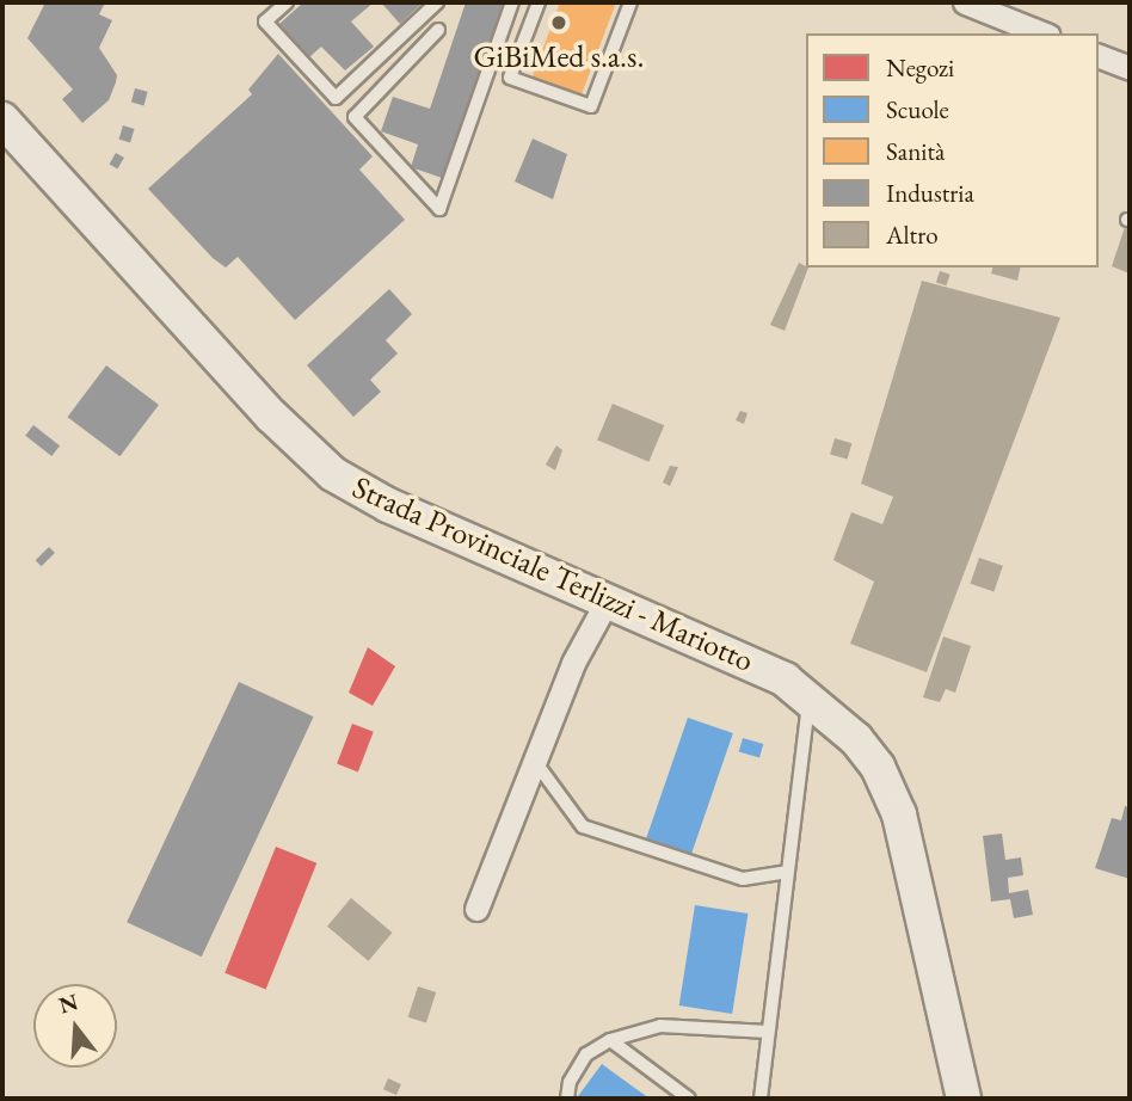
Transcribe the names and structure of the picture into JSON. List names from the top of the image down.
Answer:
{
  "streets": {
    "main road": ["Strada Provinciale Terlizzi - Mariotto"]
  },
  "places": ["GiBiMed s.a.s."],
  "legend": [
    "Negozi",
    "Scuole",
    "Sanità",
    "Industria",
    "Altro"
  ],
  "north": "top"
}
